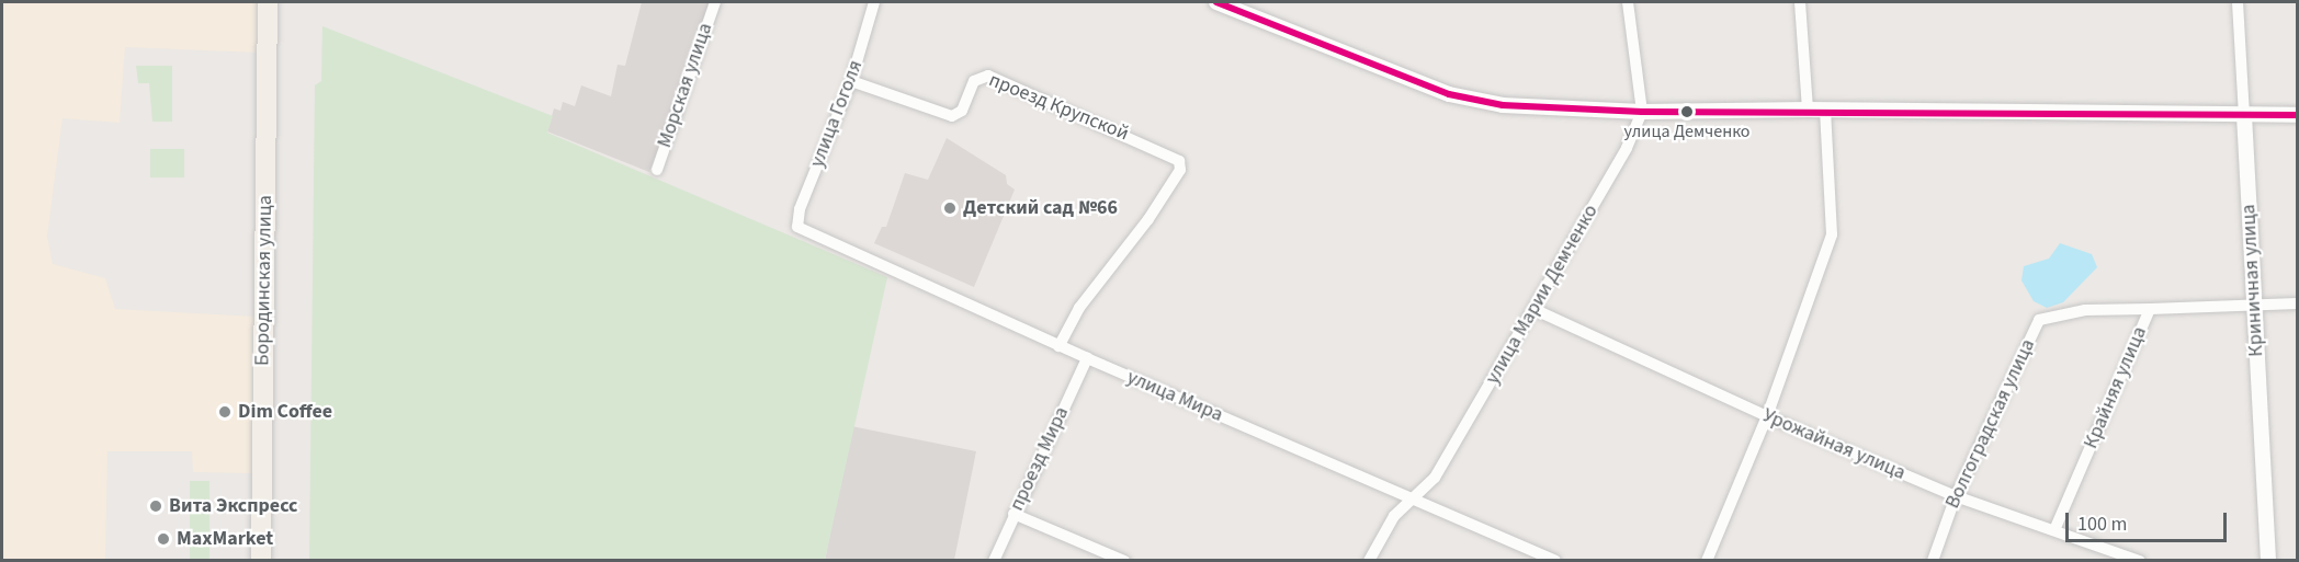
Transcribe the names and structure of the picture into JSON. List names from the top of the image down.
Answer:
{
  "streets": {
    "main road": ["Бородинская улица"],
    "street": [
      "Морская улица",
      "проезд Крупской",
      "улица Гоголя",
      "Криничная улица",
      "улица Марии Демченко",
      "Крайняя улица",
      "улица Мира",
      "Волгоградская улица",
      "Урожайная улица",
      "проезд Мира"
    ]
  },
  "crossings": [
    ["проезд Крупской", "улица Гоголя"],
    ["проезд Крупской", "улица Мира"],
    ["улица Гоголя", "улица Мира"],
    ["Криничная улица", "Крайняя улица"],
    ["улица Марии Демченко", "улица Мира"],
    ["улица Марии Демченко", "Урожайная улица"],
    ["Крайняя улица", "Волгоградская улица"],
    ["Крайняя улица", "Урожайная улица"],
    ["улица Мира", "проезд Мира"],
    ["Волгоградская улица", "Урожайная улица"]
  ],
  "places": [
    "улица Демченко",
    "Детский сад №66",
    "Dim Coffee",
    "Вита Экспресс",
    "MaxMarket"
  ],
  "scale_bar": "100 m"
}
